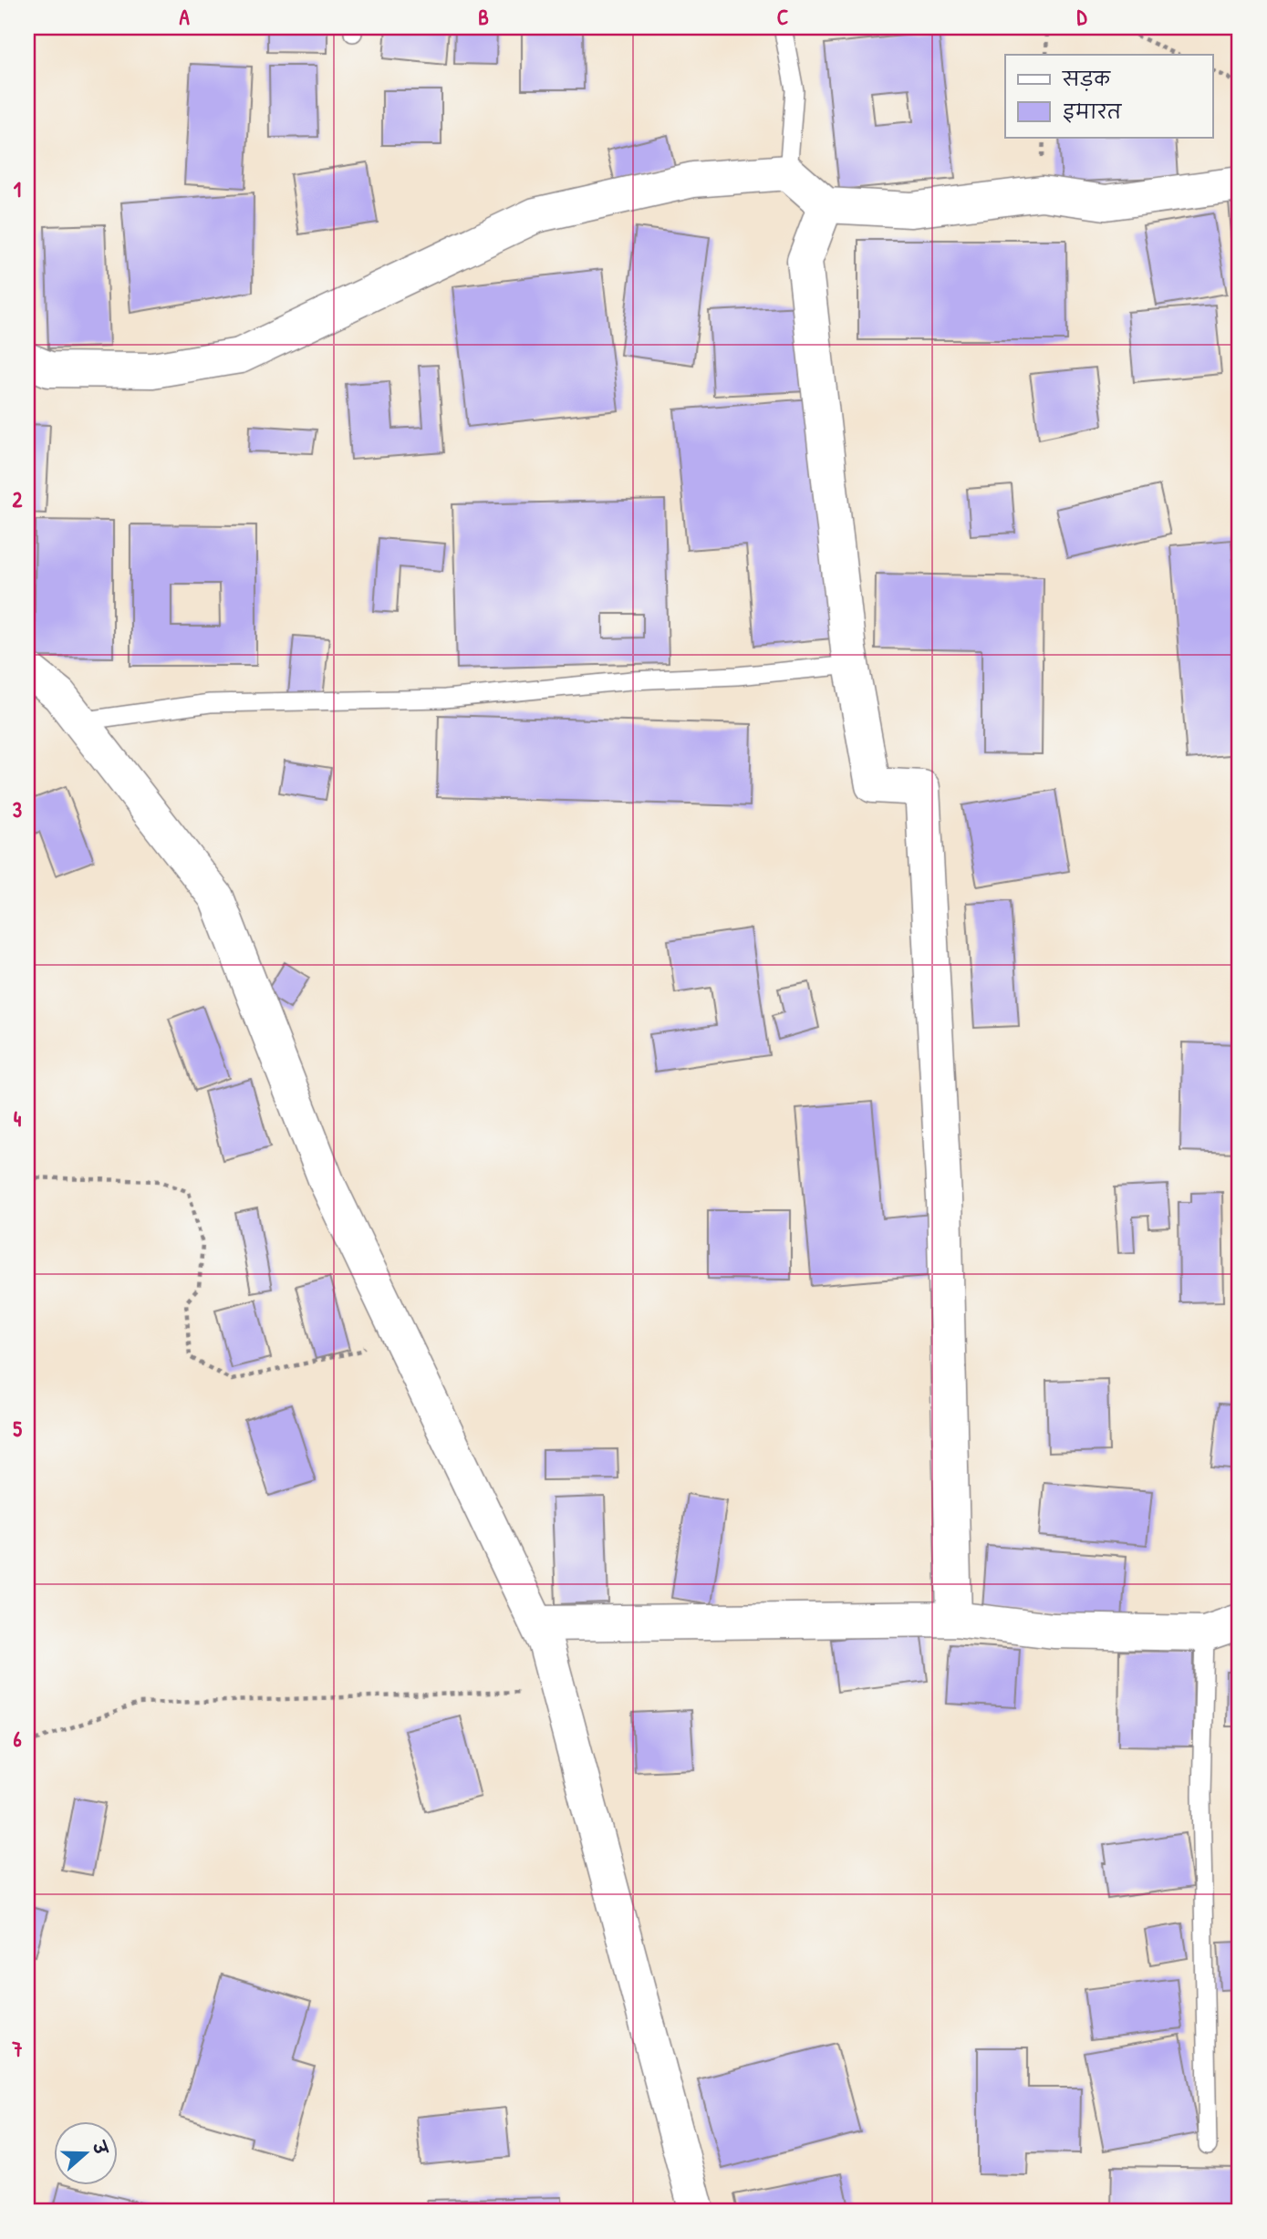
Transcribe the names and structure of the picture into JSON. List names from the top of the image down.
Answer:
{
  "legend": ["सड़क", "इमारत"],
  "north": "right",
  "grid": {
    "columns": [
      "A",
      "B",
      "C",
      "D"
    ],
    "rows": [
      "1",
      "2",
      "3",
      "4",
      "5",
      "6",
      "7"
    ]
  }
}
